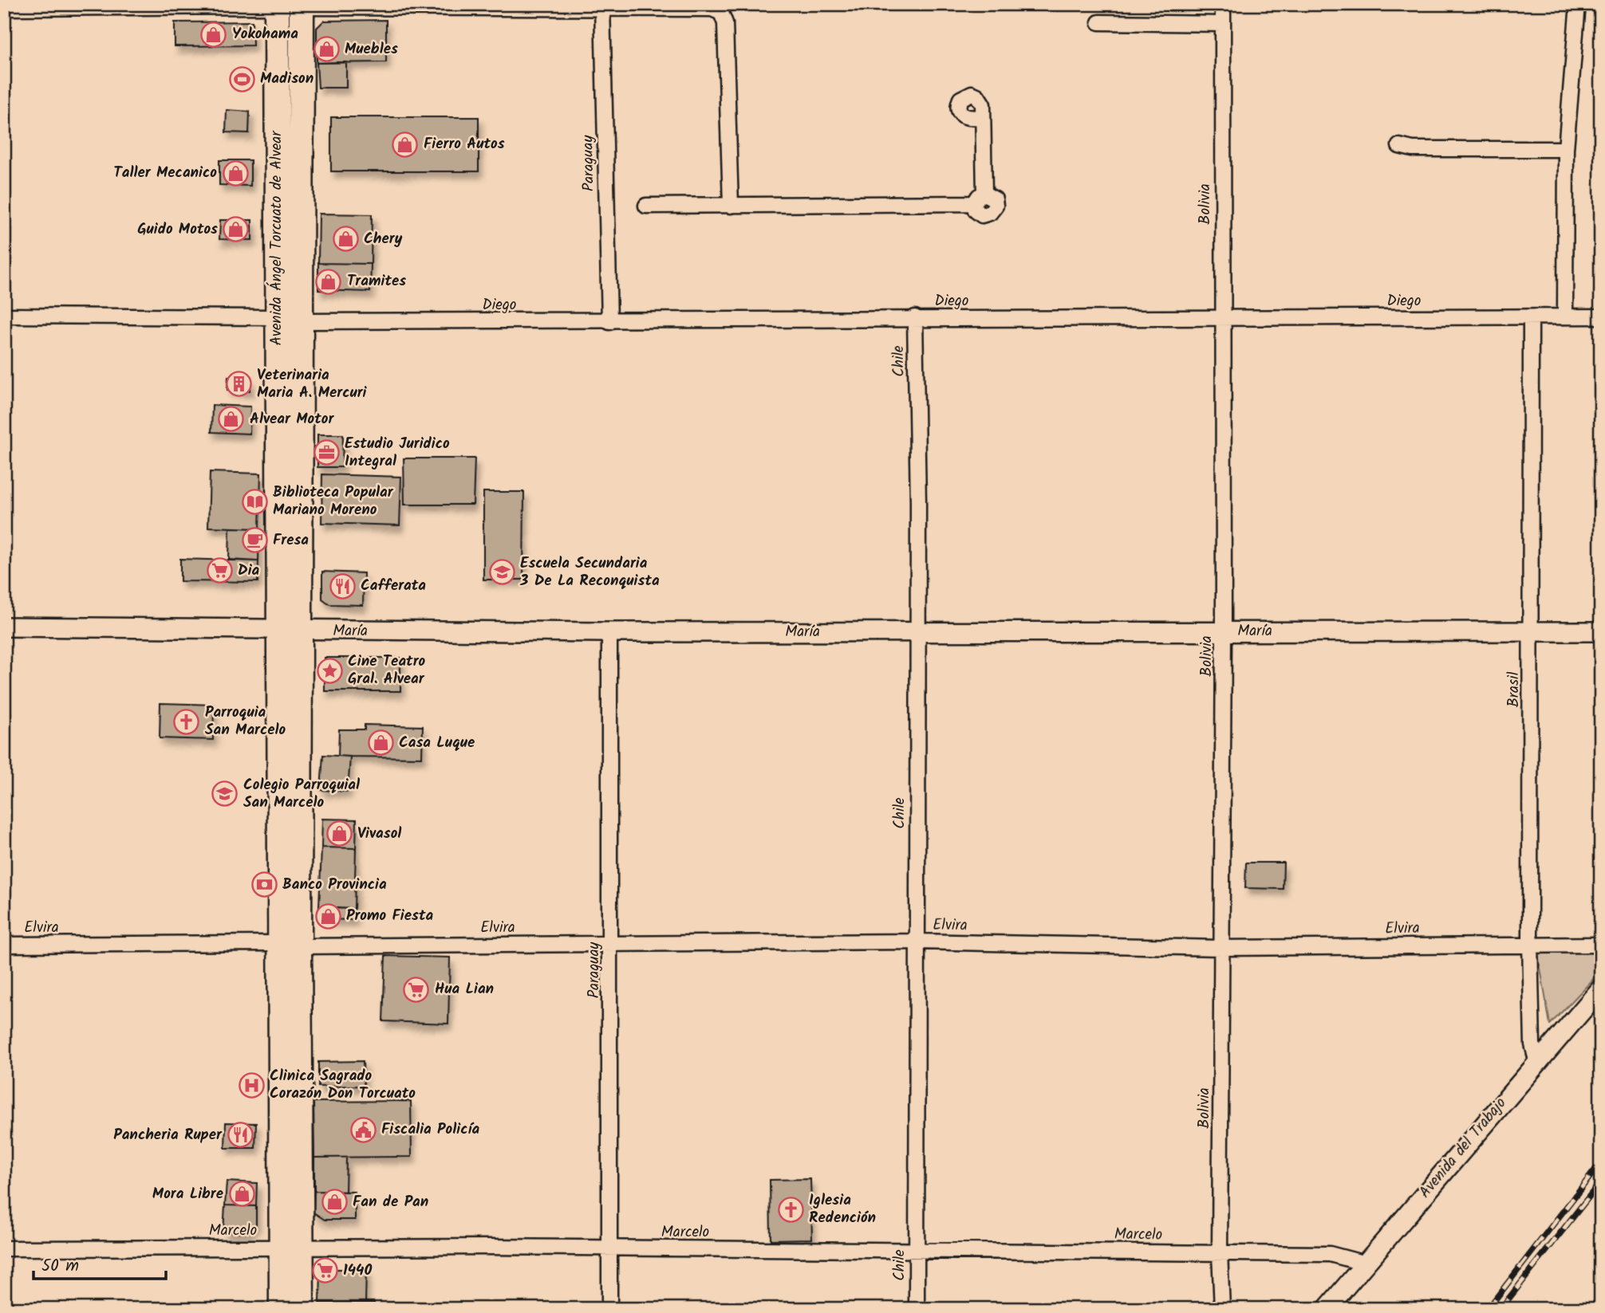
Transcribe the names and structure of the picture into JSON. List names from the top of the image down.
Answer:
{
  "streets": {
    "main road": ["Avenida Ángel Torcuato de Alvear"],
    "street": [
      "Paraguay",
      "Bolivia",
      "Diego",
      "Chile",
      "María",
      "Brasil",
      "Elvira",
      "Avenida del Trabajo",
      "Marcelo"
    ]
  },
  "crossings": [
    ["Paraguay", "Diego"],
    ["Paraguay", "María"],
    ["Paraguay", "Elvira"],
    ["Paraguay", "Marcelo"],
    ["Bolivia", "Diego"],
    ["Bolivia", "María"],
    ["Bolivia", "Elvira"],
    ["Bolivia", "Marcelo"],
    ["Avenida Ángel Torcuato de Alvear", "Diego"],
    ["Avenida Ángel Torcuato de Alvear", "María"],
    ["Avenida Ángel Torcuato de Alvear", "Elvira"],
    ["Avenida Ángel Torcuato de Alvear", "Marcelo"],
    ["Diego", "Chile"],
    ["Diego", "Brasil"],
    ["Chile", "María"],
    ["Chile", "Elvira"],
    ["Chile", "Marcelo"],
    ["María", "Brasil"],
    ["Brasil", "Elvira"],
    ["Brasil", "Avenida del Trabajo"],
    ["Avenida del Trabajo", "Marcelo"]
  ],
  "places": {
    "shop": [
      "Yokohama",
      "Muebles",
      "Fierro Autos",
      "Taller Mecanico",
      "Guido Motos",
      "Chery",
      "Tramites",
      "Alvear Motor",
      "Casa Luque",
      "Vivasol",
      "Promo Fiesta",
      "Mora Libre",
      "Fan de Pan"
    ],
    "sports": ["Madison"],
    "building": ["Veterinaria Maria A. Mercuri"],
    "office": ["Estudio Juridico Integral"],
    "library": ["Biblioteca Popular Mariano Moreno"],
    "cafe": ["Fresa"],
    "supermarket": ["Dia", "Hua Lian", "1440"],
    "school or university": ["Escuela Secundaria 3 De La Reconquista", "Colegio Parroquial San Marcelo"],
    "restaurant": ["Cafferata", "Pancheria Ruper"],
    "place": ["Cine Teatro Gral. Alvear"],
    "church": ["Parroquia San Marcelo", "Iglesia Redención"],
    "bank": ["Banco Provincia"],
    "hospital": ["Clinica Sagrado Corazón Don Torcuato"],
    "public building": ["Fiscalia Policía"]
  },
  "scale_bar": "50 m"
}
